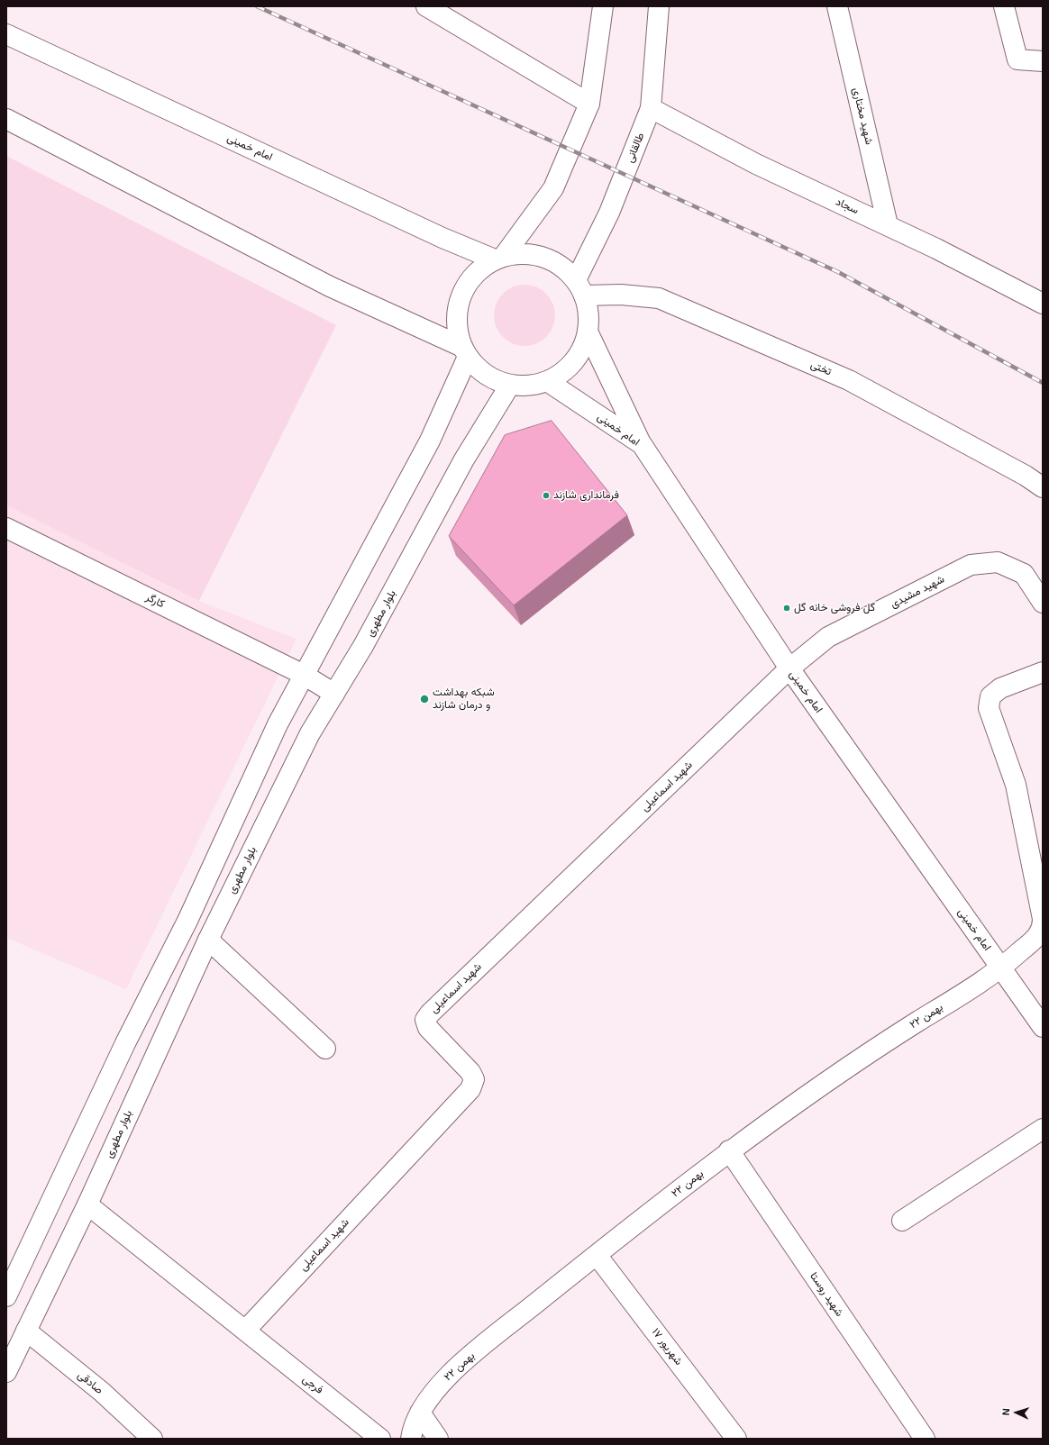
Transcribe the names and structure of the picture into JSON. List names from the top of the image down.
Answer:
{
  "streets": {
    "street": [
      "شهید مختاری",
      "امام خمینی",
      "طالقانی",
      "سجاد",
      "تختی",
      "شهید مشیدی",
      "کارگر",
      "بلوار مطهری",
      "شهید اسماعیلی",
      "۲۲ بهمن",
      "شهید روستا",
      "۱۷ شهریور",
      "صادقی",
      "فرجی"
    ]
  },
  "crossings": [
    ["شهید مختاری", "سجاد"],
    ["امام خمینی", "شهید مشیدی"],
    ["امام خمینی", "شهید اسماعیلی"],
    ["امام خمینی", "۲۲ بهمن"],
    ["طالقانی", "سجاد"],
    ["طالقانی", "تختی"],
    ["شهید مشیدی", "شهید اسماعیلی"],
    ["کارگر", "بلوار مطهری"],
    ["بلوار مطهری", "صادقی"],
    ["بلوار مطهری", "فرجی"],
    ["شهید اسماعیلی", "فرجی"],
    ["۲۲ بهمن", "شهید روستا"],
    ["۲۲ بهمن", "۱۷ شهریور"]
  ],
  "places": ["فرمانداری شازند", "گل فروشی خانه گل", "شبکه بهداشت و درمان شازند"],
  "north": "left"
}
